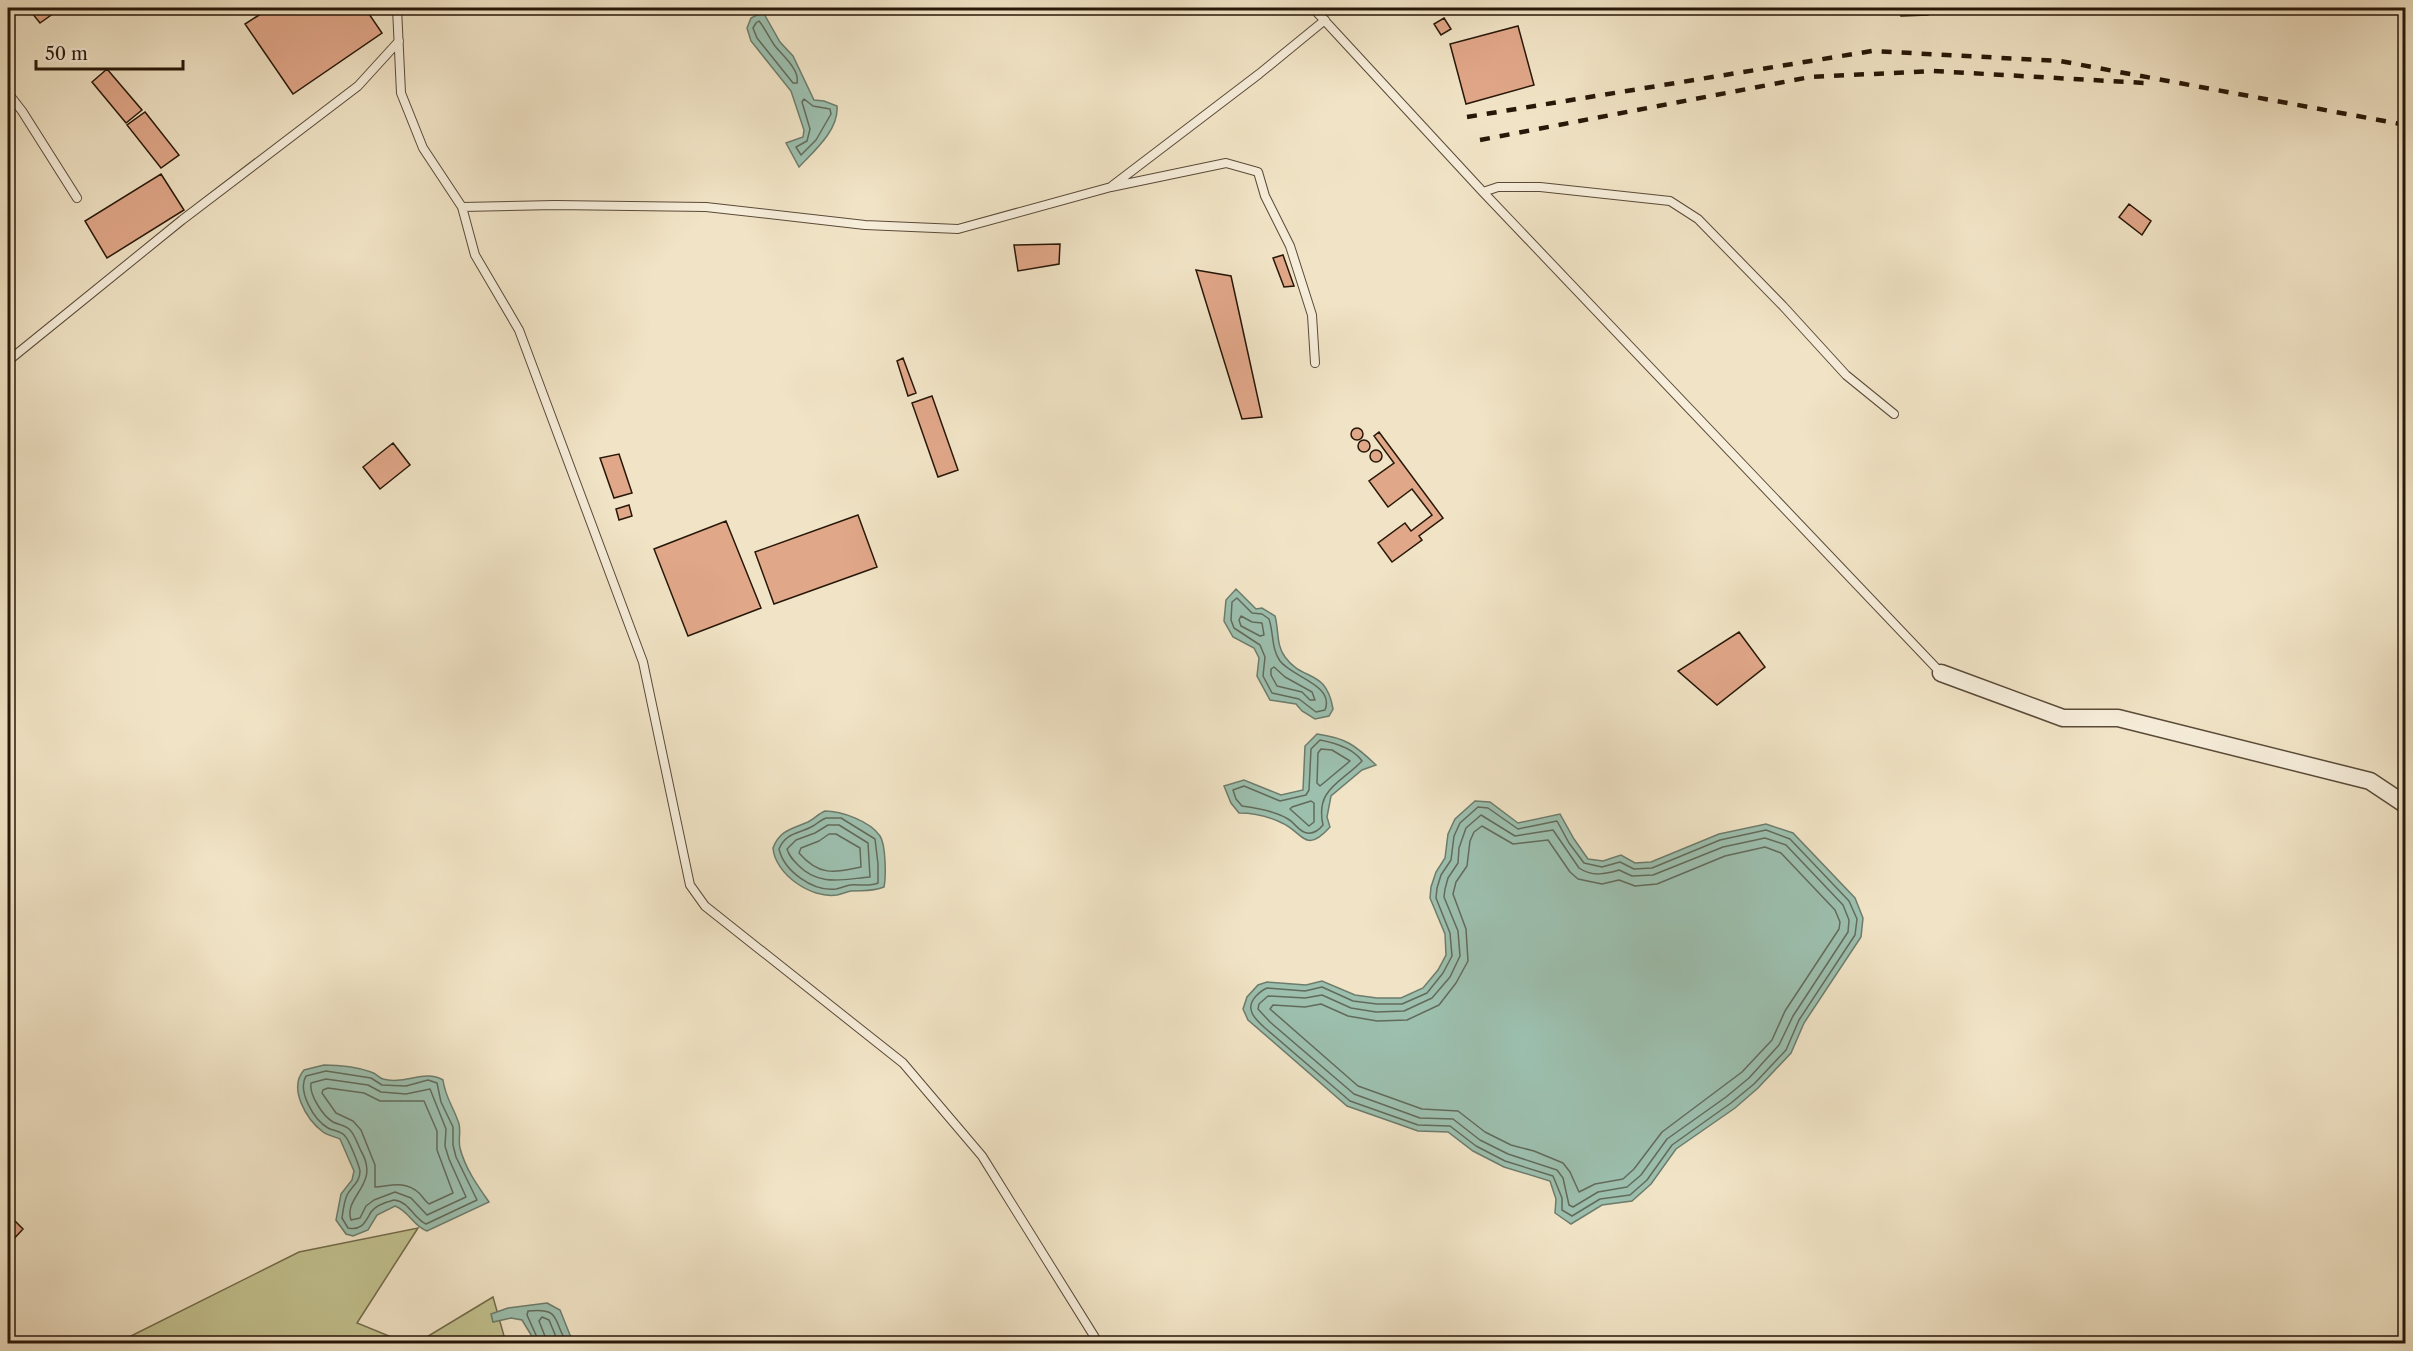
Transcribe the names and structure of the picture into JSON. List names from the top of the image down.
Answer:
{
  "scale_bar": "50 m"
}
